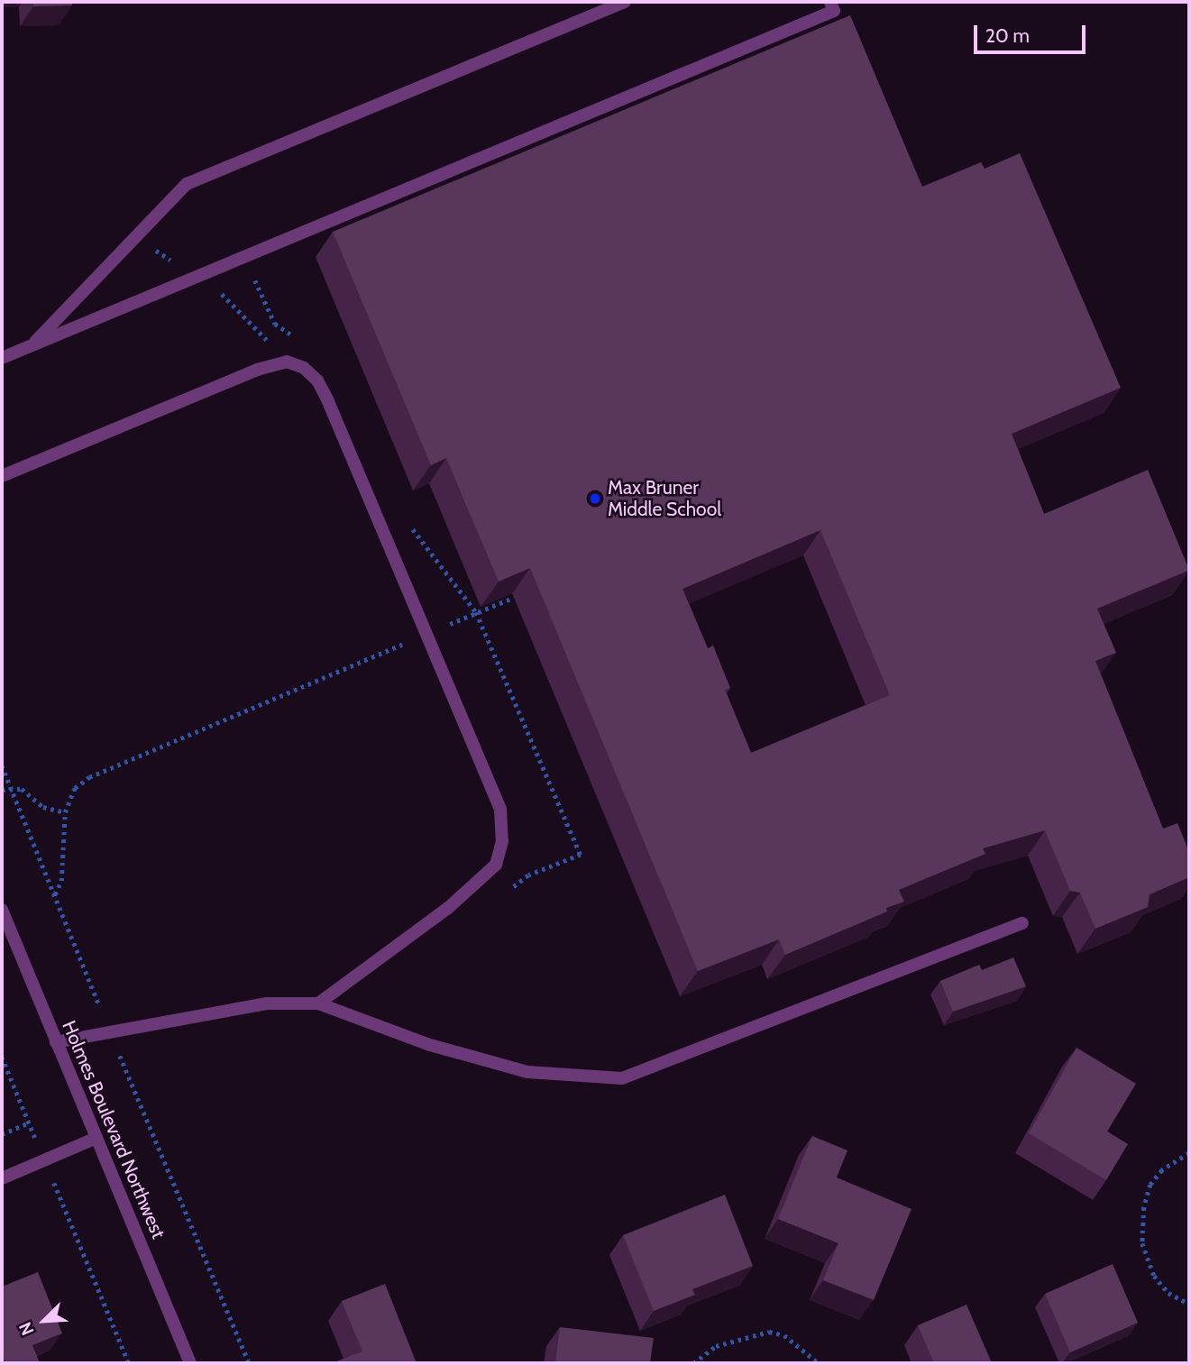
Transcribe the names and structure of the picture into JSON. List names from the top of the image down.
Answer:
{
  "streets": {
    "street": ["Holmes Boulevard Northwest"]
  },
  "places": ["Max Bruner Middle School"],
  "scale_bar": "20 m",
  "north": "bottom left"
}
